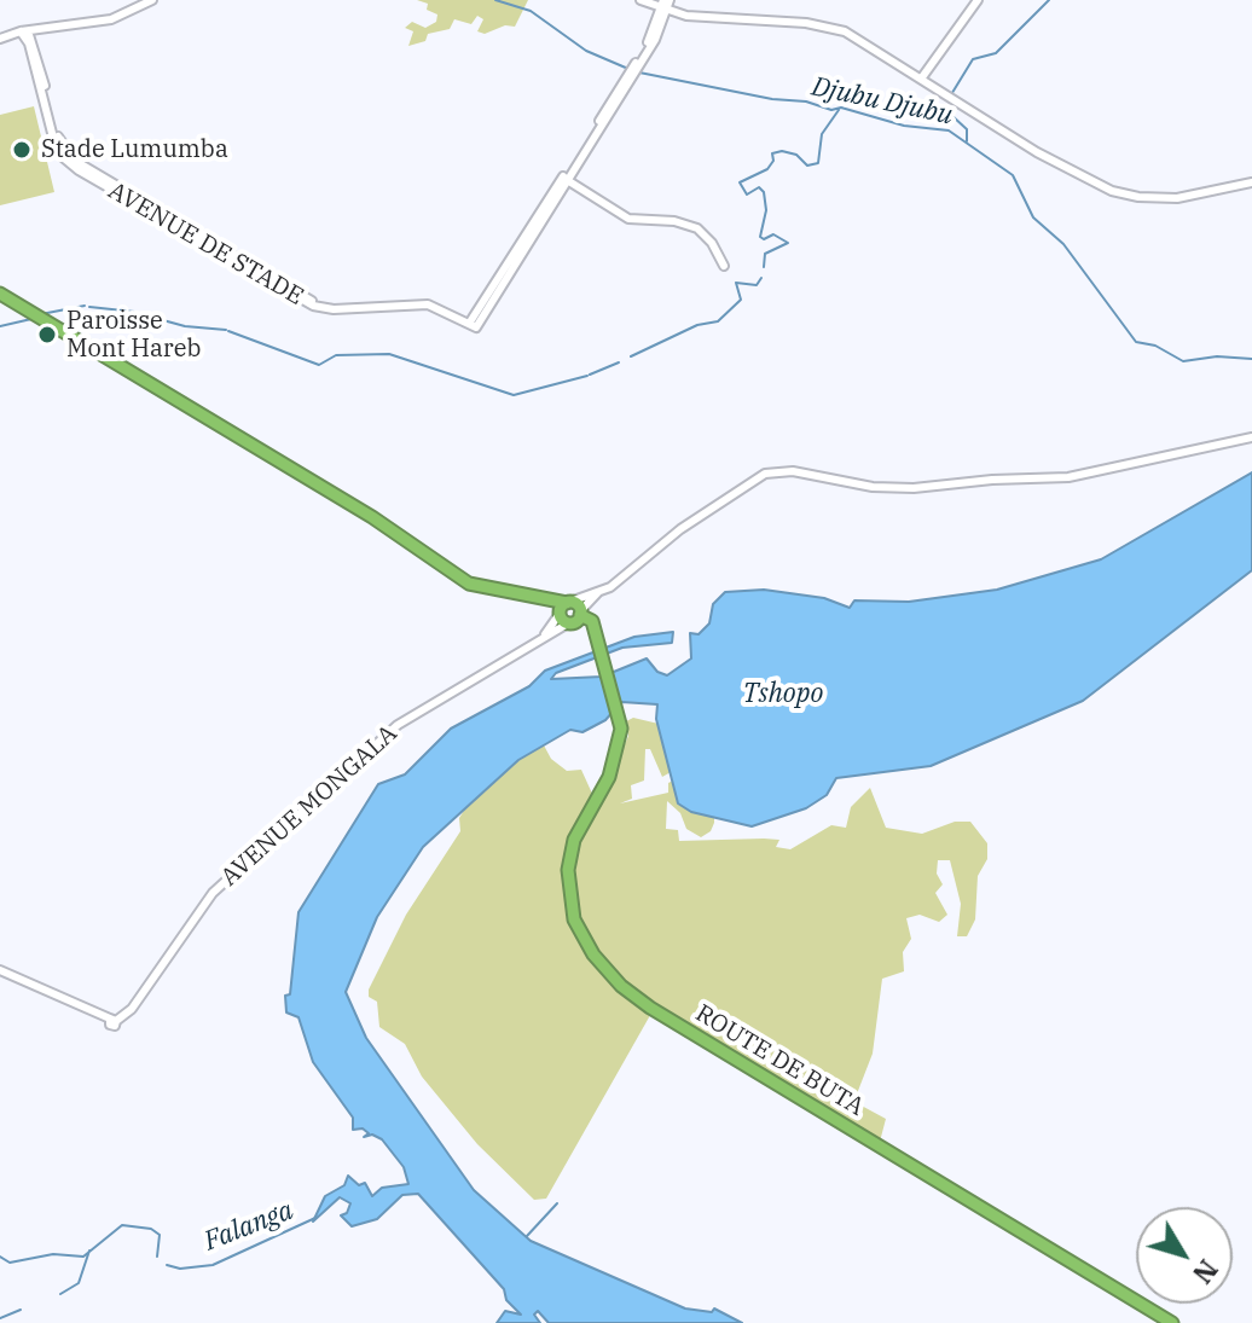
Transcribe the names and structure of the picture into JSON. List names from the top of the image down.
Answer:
{
  "streets": {
    "highway": ["ROUTE DE BUTA"],
    "street": ["AVENUE DE STADE", "AVENUE MONGALA"]
  },
  "water": ["Djubu Djubu", "Tshopo", "Falanga"],
  "places": ["Stade Lumumba", "Paroisse Mont Hareb"],
  "north": "bottom right"
}
